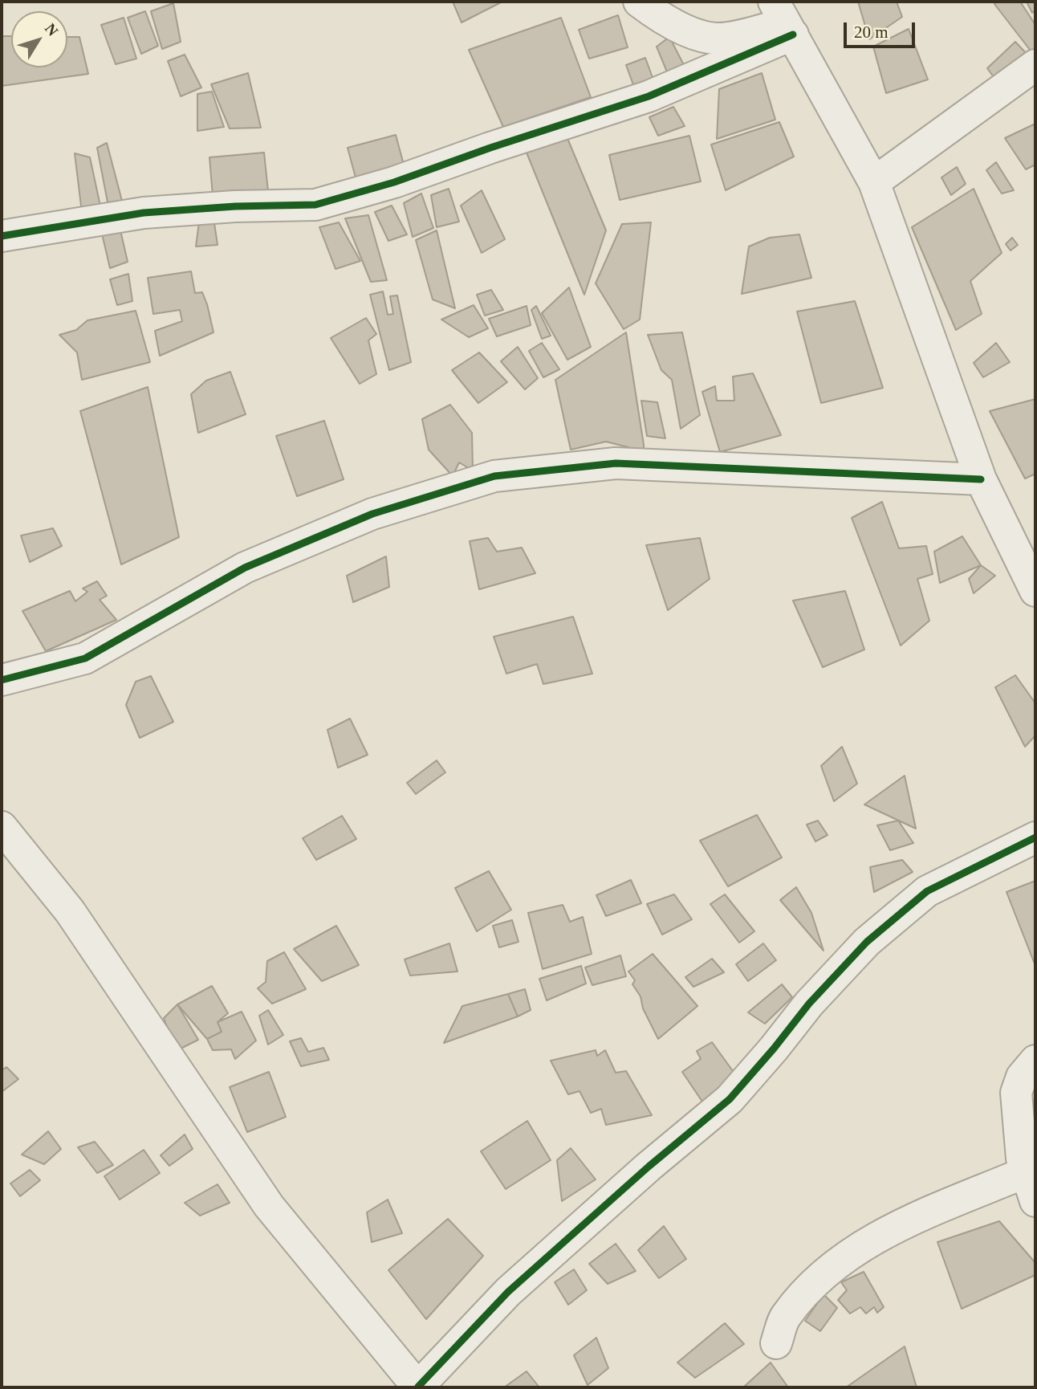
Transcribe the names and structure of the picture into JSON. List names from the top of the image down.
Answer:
{
  "scale_bar": "20 m",
  "north": "top right"
}
